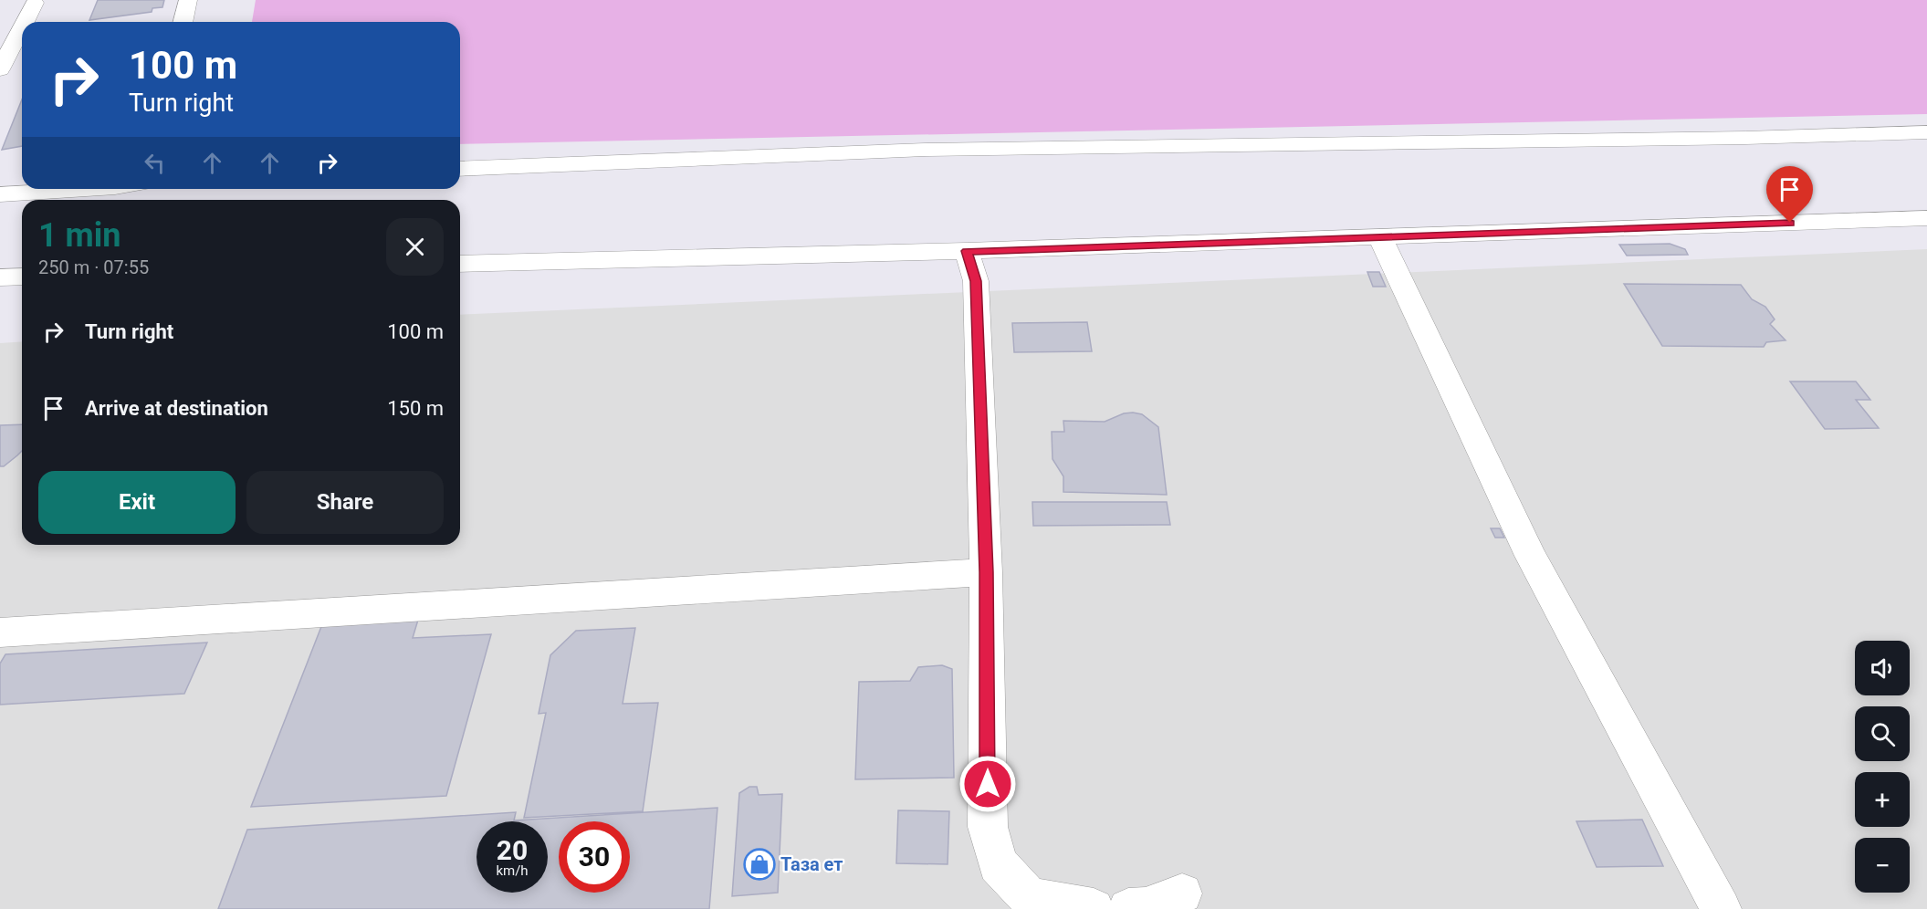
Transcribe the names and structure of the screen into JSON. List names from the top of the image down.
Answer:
{
  "places": {
    "shop": ["Таза ет"]
  },
  "page": {
    "turn": ["100 m", "Turn right"],
    "heading": ["1 min", "250 m · 07:55"],
    "list": [
      {
        "name": "Turn right",
        "value": "100 m"
      },
      {
        "name": "Arrive at destination",
        "value": "150 m"
      }
    ],
    "buttons": ["Exit", "Share"],
    "map_buttons": ["+", "−"],
    "speed": "20 km/h",
    "limit": "30"
  }
}
